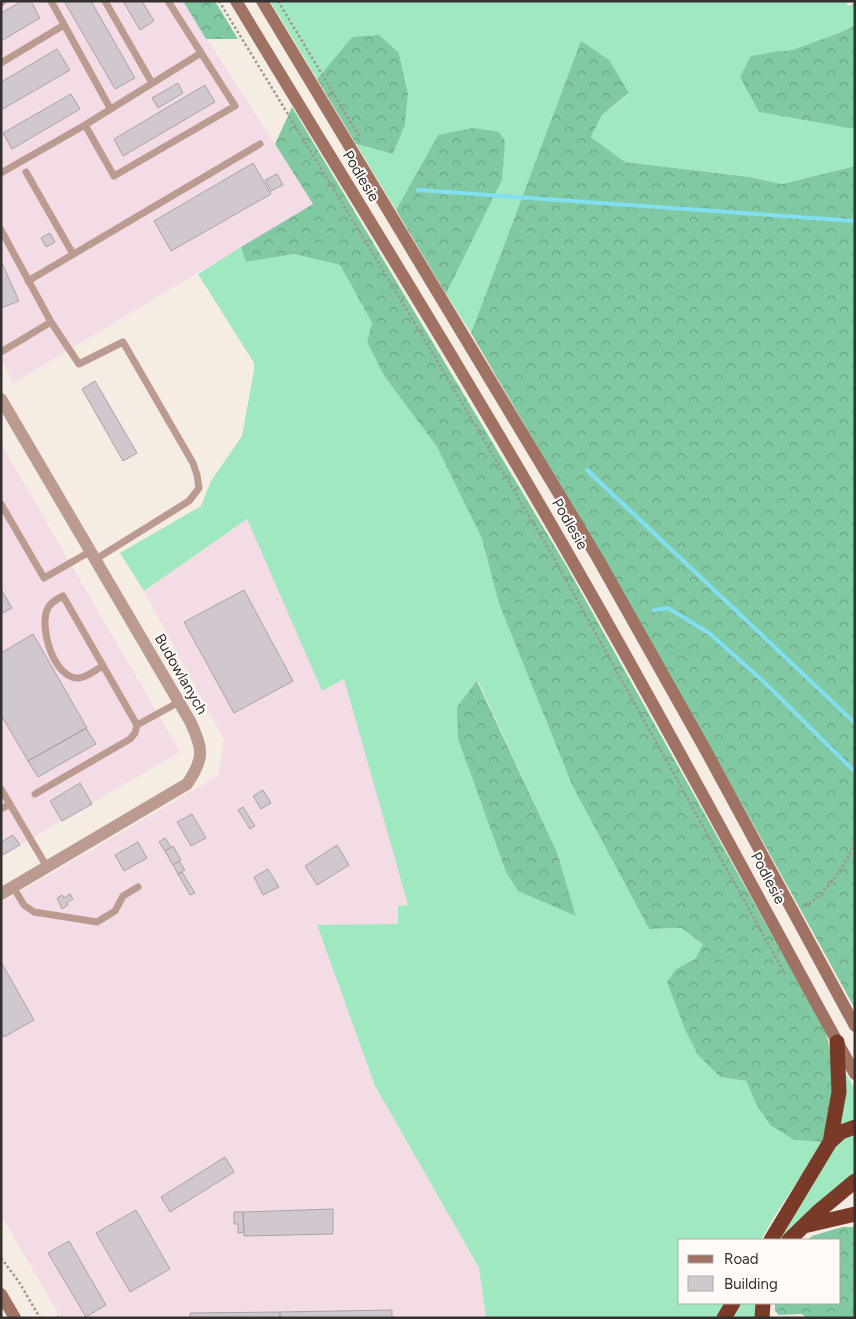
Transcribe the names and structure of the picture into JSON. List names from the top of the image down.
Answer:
{
  "streets": {
    "street": ["Podlesie", "Budowlanych"]
  },
  "legend": ["Road", "Building"]
}
